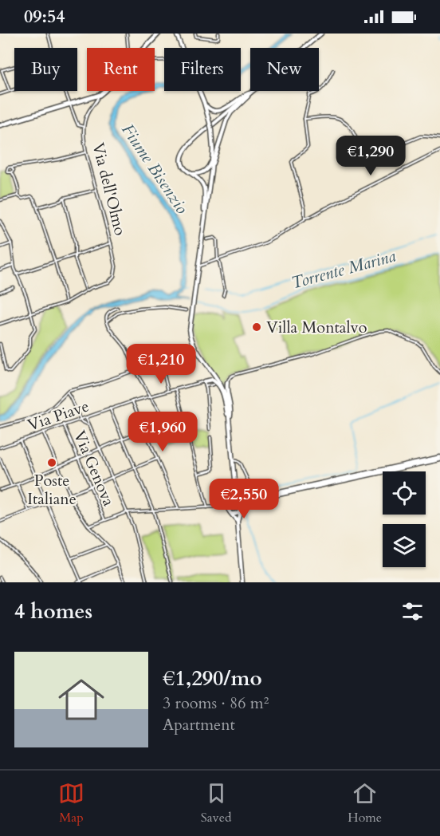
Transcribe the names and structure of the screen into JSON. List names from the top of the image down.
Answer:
{
  "streets": {
    "main road": ["Via dell'Olmo"],
    "street": ["Via Piave", "Via Genova"]
  },
  "crossings": [
    ["Via Piave", "Via Genova"]
  ],
  "water": ["Fiume Bisenzio", "Torrente Marina"],
  "places": ["Villa Montalvo", "Poste Italiane"],
  "page": {
    "status": "09:54",
    "chip": [
      "Buy",
      "Rent",
      "Filters",
      "New"
    ],
    "price": [
      "€1,290",
      "€1,210",
      "€1,960",
      "€2,550"
    ],
    "heading": "4 homes",
    "list": [
      {
        "name": "€1,290/mo",
        "note": "3 rooms · 86 m² · Apartment"
      }
    ],
    "tabs": ["Map", "Saved", "Home"]
  }
}
